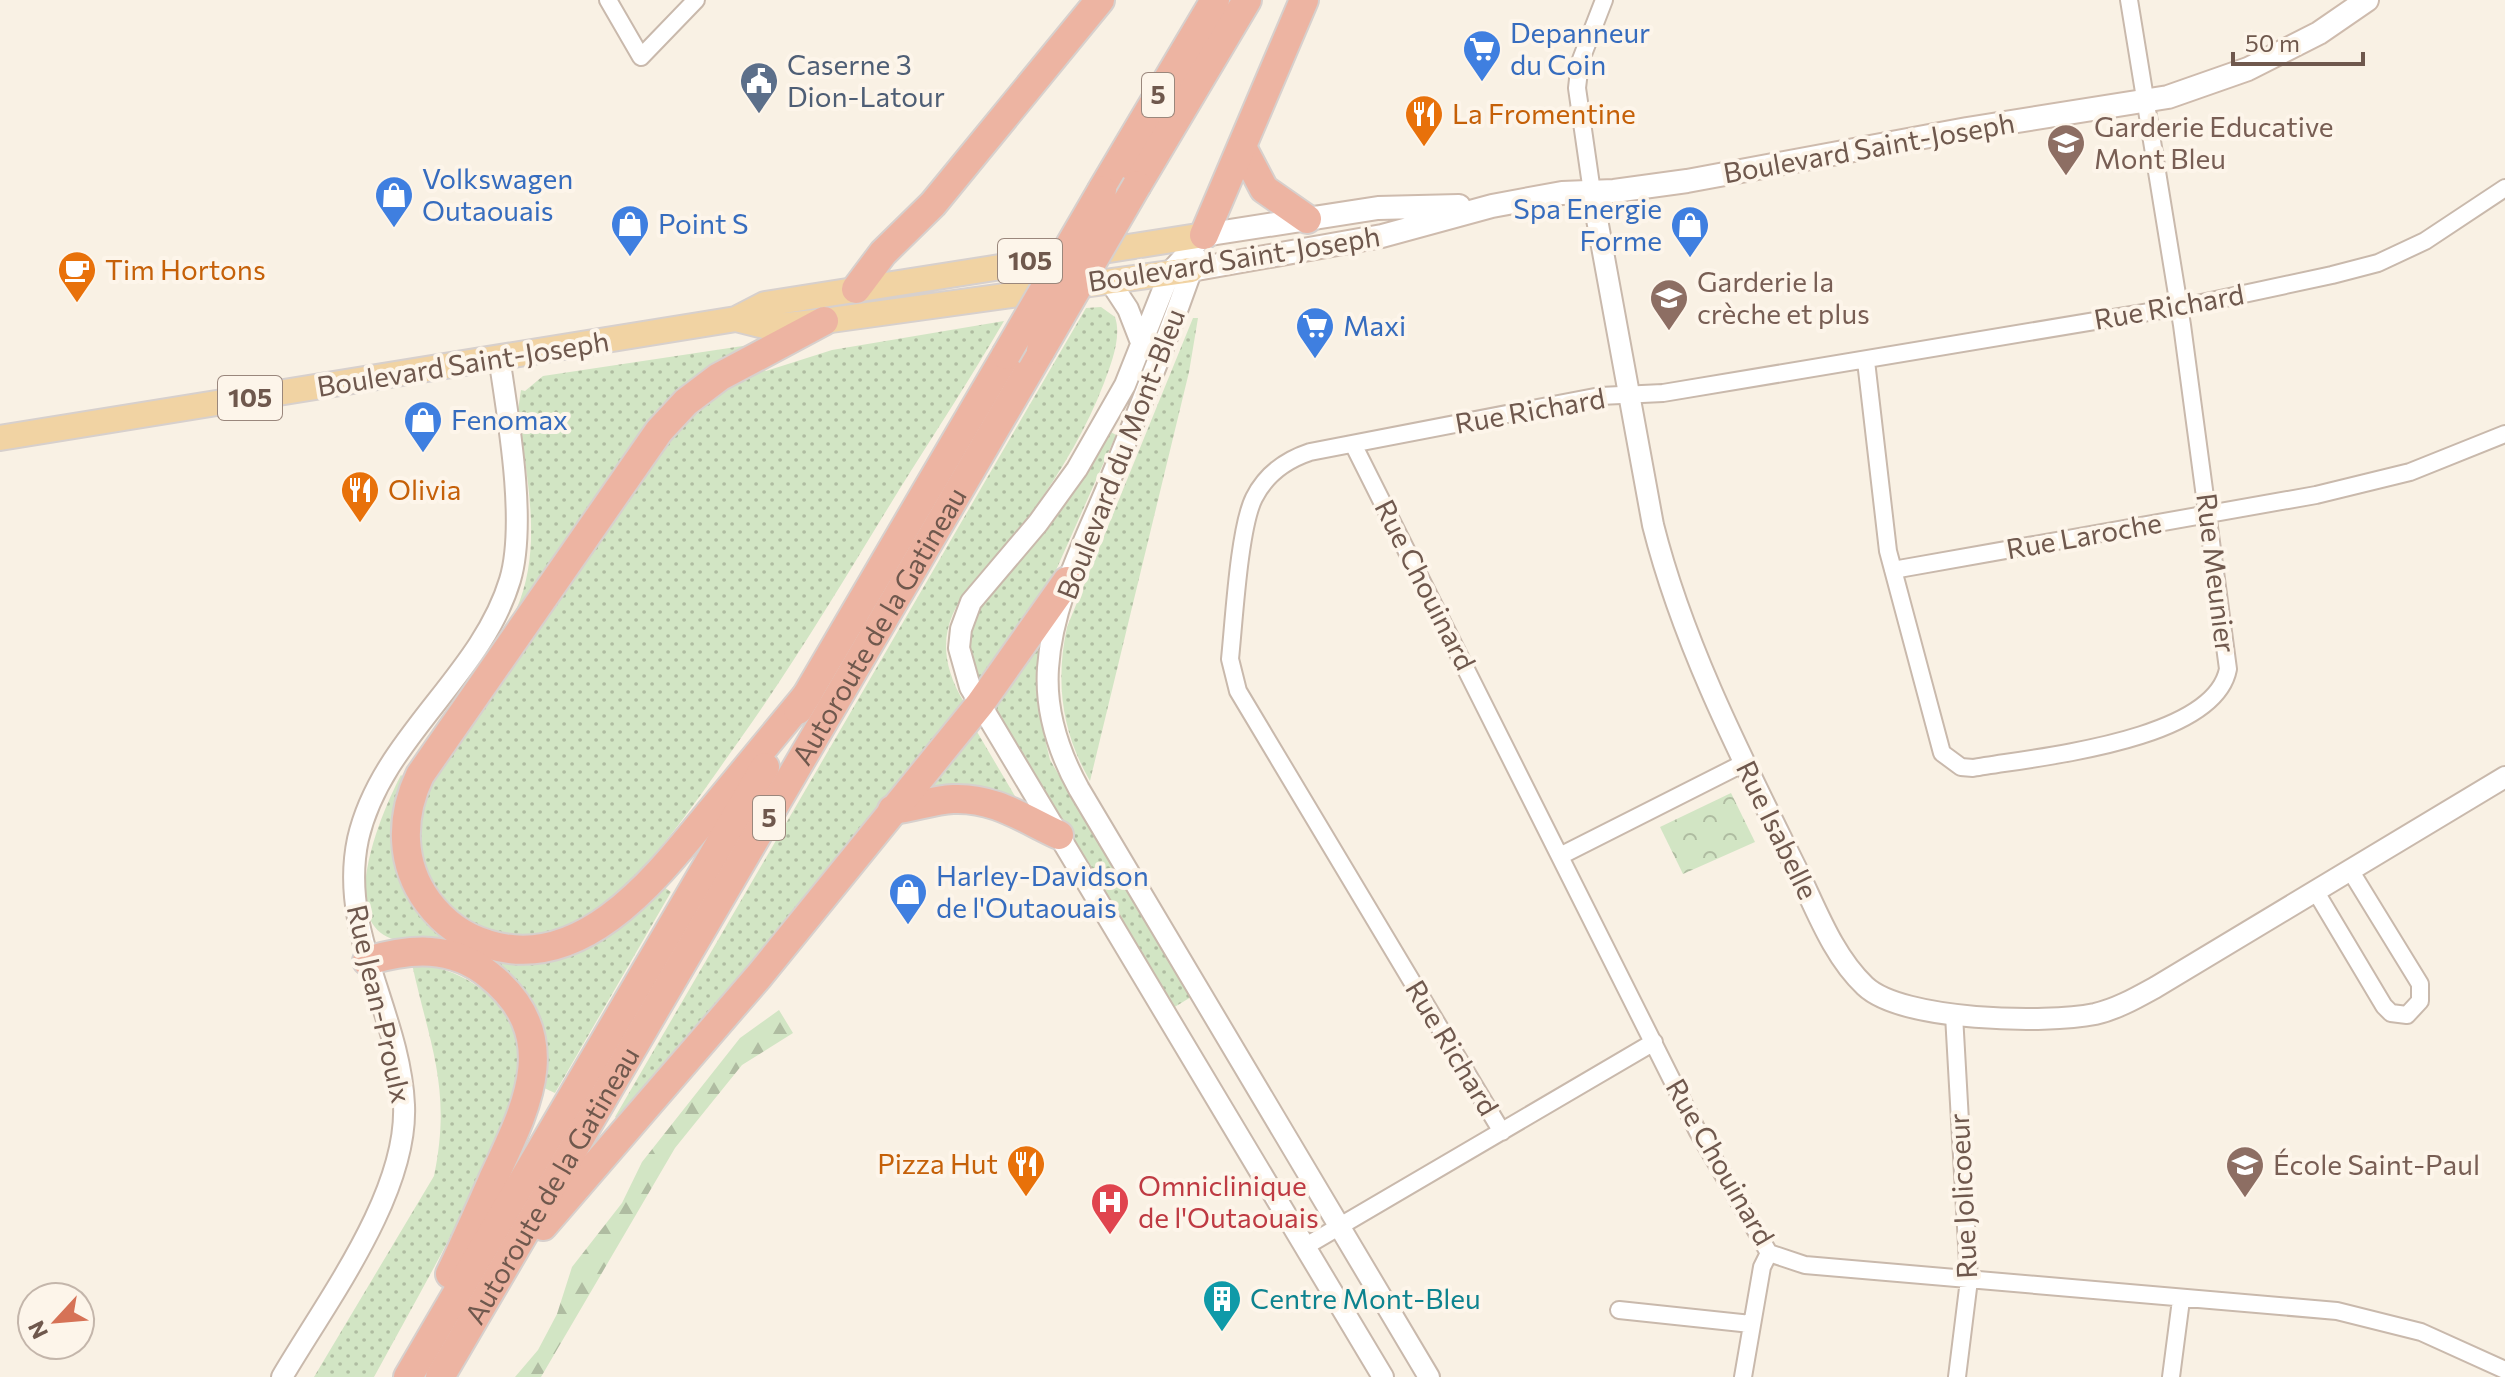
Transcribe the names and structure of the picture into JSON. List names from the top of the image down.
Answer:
{
  "streets": {
    "highway": ["5", "Autoroute de la Gatineau"],
    "main road": ["Boulevard Saint-Joseph", "105"],
    "street": [
      "Rue Richard",
      "Boulevard du Mont-Bleu",
      "Rue Laroche",
      "Rue Meunier",
      "Rue Chouinard",
      "Rue Isabelle",
      "Rue Jean-Proulx",
      "Rue Jolicoeur"
    ]
  },
  "crossings": [
    ["Boulevard Saint-Joseph", "Boulevard du Mont-Bleu"],
    ["Boulevard Saint-Joseph", "Rue Meunier"],
    ["Boulevard Saint-Joseph", "Rue Isabelle"],
    ["Boulevard Saint-Joseph", "Rue Jean-Proulx"],
    ["Rue Richard", "Rue Meunier"],
    ["Rue Richard", "Rue Chouinard"],
    ["Rue Richard", "Rue Isabelle"],
    ["Rue Laroche", "Rue Meunier"],
    ["Rue Chouinard", "Rue Jolicoeur"],
    ["Rue Isabelle", "Rue Jolicoeur"]
  ],
  "places": {
    "supermarket": ["Depanneur du Coin", "Maxi"],
    "public building": ["Caserne 3 Dion-Latour"],
    "restaurant": ["La Fromentine", "Olivia", "Pizza Hut"],
    "school or university": ["Garderie Educative Mont Bleu", "Garderie la crèche et plus", "École Saint-Paul"],
    "shop": [
      "Volkswagen Outaouais",
      "Point S",
      "Spa Energie Forme",
      "Fenomax",
      "Harley-Davidson de l'Outaouais"
    ],
    "cafe": ["Tim Hortons"],
    "hospital": ["Omniclinique de l'Outaouais"],
    "building": ["Centre Mont-Bleu"]
  },
  "scale_bar": "50 m",
  "north": "bottom left"
}
